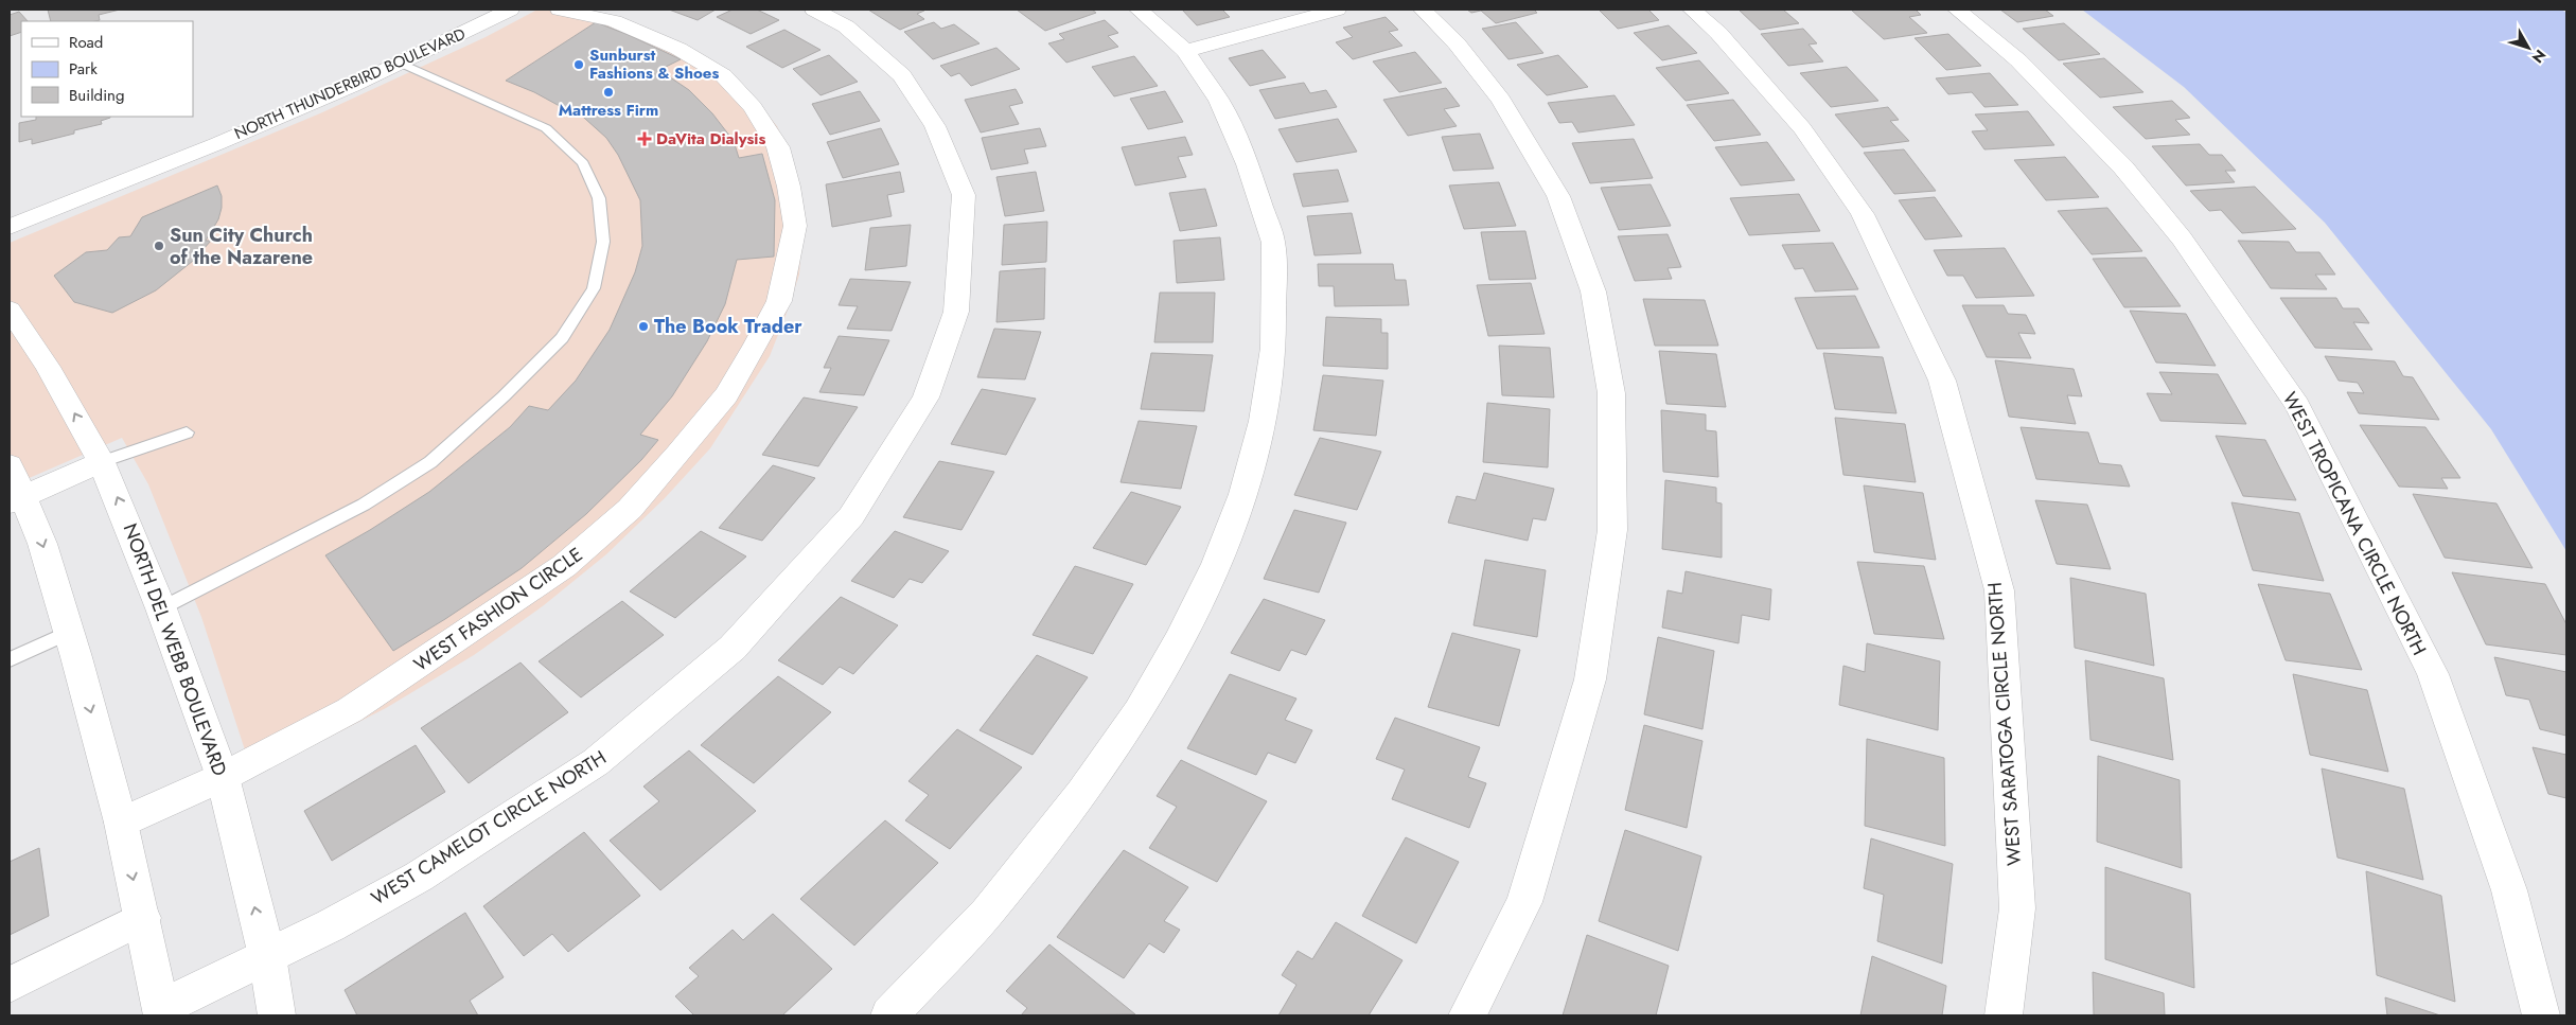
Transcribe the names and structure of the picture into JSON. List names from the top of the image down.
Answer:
{
  "streets": {
    "street": [
      "NORTH THUNDERBIRD BOULEVARD",
      "WEST TROPICANA CIRCLE NORTH",
      "WEST FASHION CIRCLE",
      "NORTH DEL WEBB BOULEVARD",
      "WEST SARATOGA CIRCLE NORTH",
      "WEST CAMELOT CIRCLE NORTH"
    ]
  },
  "crossings": [
    ["WEST FASHION CIRCLE", "NORTH DEL WEBB BOULEVARD"],
    ["NORTH DEL WEBB BOULEVARD", "WEST CAMELOT CIRCLE NORTH"]
  ],
  "places": {
    "other": [
      "Sunburst Fashions & Shoes",
      "Mattress Firm",
      "Sun City Church of the Nazarene",
      "The Book Trader"
    ],
    "health": ["DaVita Dialysis"]
  },
  "legend": ["Road", "Park", "Building"],
  "north": "bottom right"
}
